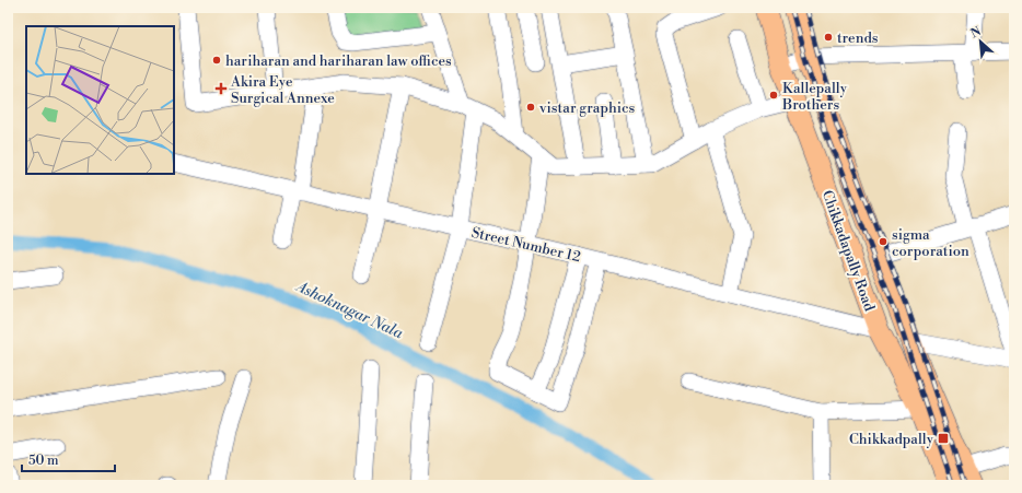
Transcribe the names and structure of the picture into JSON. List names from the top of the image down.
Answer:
{
  "streets": {
    "main road": ["Chikkadapally Road"],
    "street": ["Street Number 12"]
  },
  "crossings": [
    ["Street Number 12", "Chikkadapally Road"]
  ],
  "water": ["Ashoknagar Nala"],
  "places": {
    "other": [
      "trends",
      "hariharan and hariharan law offices",
      "Kallepally Brothers",
      "vistar graphics",
      "sigma corporation"
    ],
    "health": ["Akira Eye Surgical Annexe"],
    "transit": ["Chikkadpally"]
  },
  "scale_bar": "50 m",
  "north": "top left"
}
